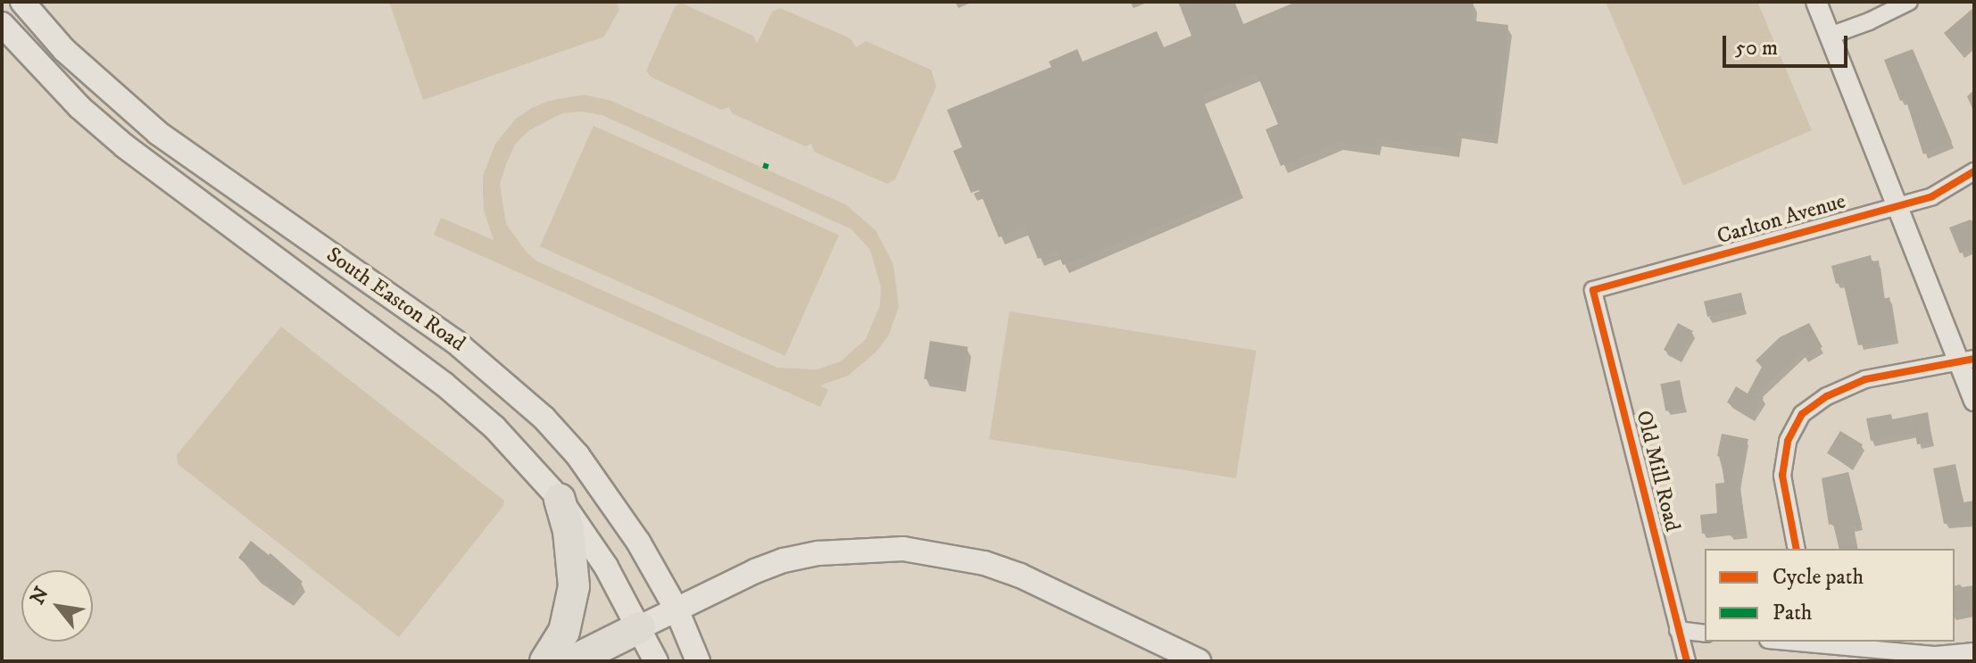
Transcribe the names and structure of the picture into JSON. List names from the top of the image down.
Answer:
{
  "streets": {
    "main road": ["South Easton Road"],
    "street": ["Carlton Avenue", "Old Mill Road"]
  },
  "crossings": [
    ["Carlton Avenue", "Old Mill Road"]
  ],
  "legend": ["Cycle path", "Path"],
  "scale_bar": "50 m",
  "north": "top left"
}
